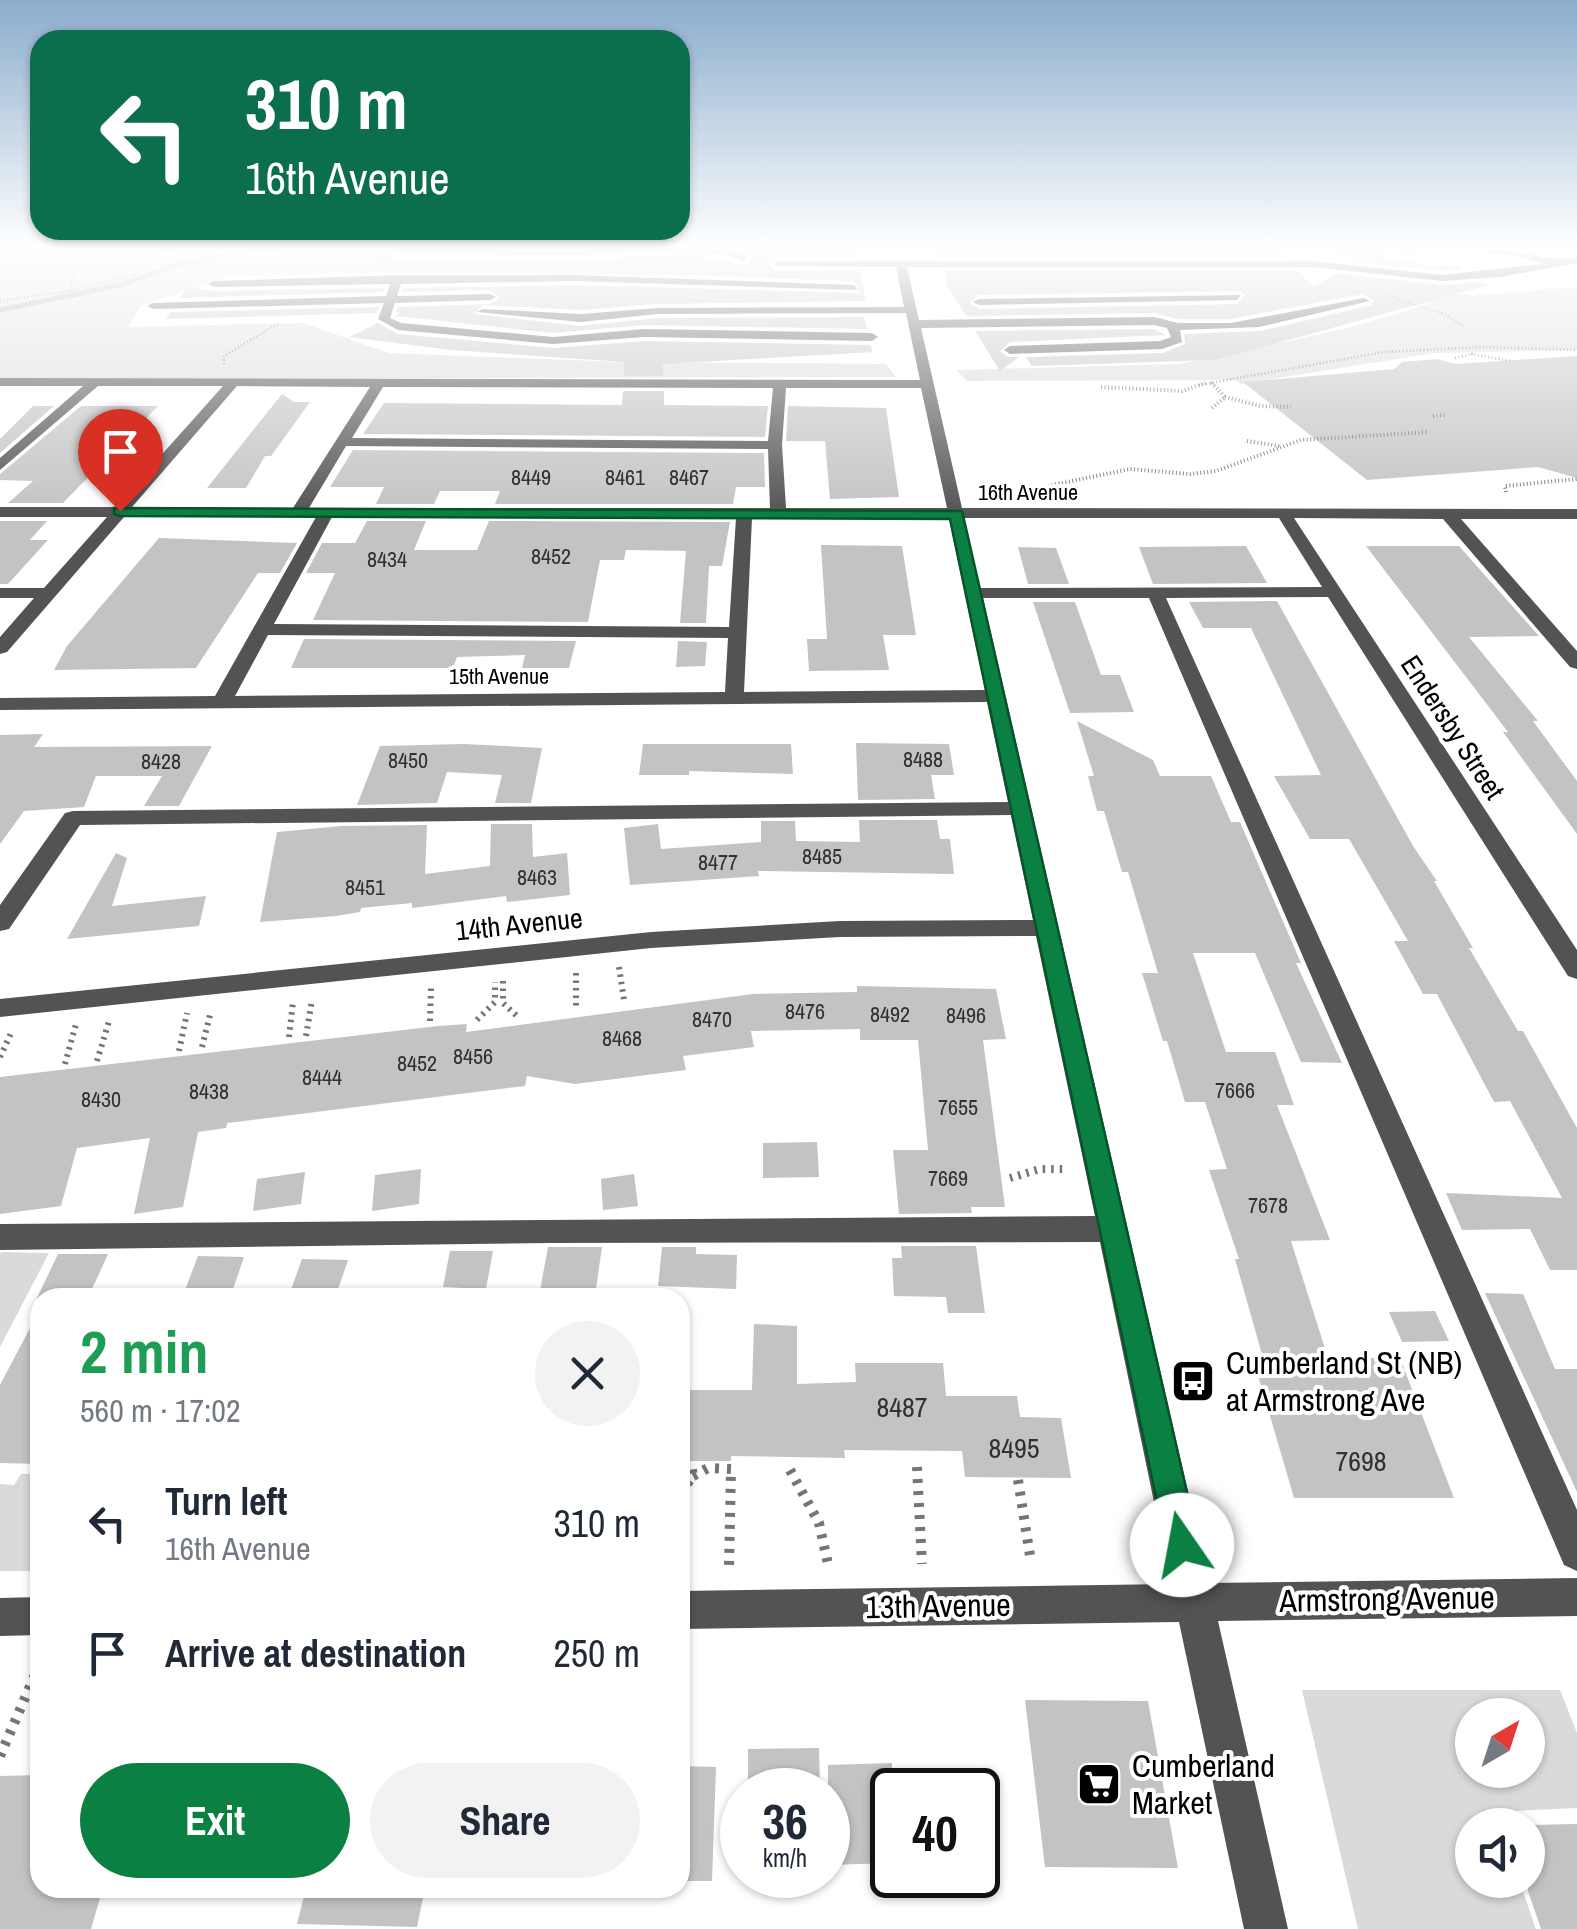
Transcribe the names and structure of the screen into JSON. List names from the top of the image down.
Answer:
{
  "streets": {
    "street": [
      "16th Avenue",
      "15th Avenue",
      "Endersby Street",
      "14th Avenue",
      "Armstrong Avenue",
      "13th Avenue"
    ]
  },
  "crossings": [
    ["16th Avenue", "Endersby Street"],
    ["Armstrong Avenue", "13th Avenue"]
  ],
  "places": {
    "bus stop": ["Cumberland St (NB) at Armstrong Ave"],
    "supermarket": ["Cumberland Market"]
  },
  "house_numbers": [
    "8449",
    "8461",
    "8467",
    "8452",
    "8434",
    "8488",
    "8450",
    "8428",
    "8485",
    "8477",
    "8463",
    "8451",
    "8476",
    "8492",
    "8496",
    "8470",
    "8468",
    "8456",
    "8452",
    "8444",
    "7666",
    "8438",
    "8430",
    "7655",
    "7669",
    "7678",
    "8487",
    "8495",
    "7698"
  ],
  "north": "top right",
  "page": {
    "turn": ["310 m", "16th Avenue"],
    "heading": ["2 min", "560 m · 17:02"],
    "list": [
      {
        "name": "Turn left",
        "note": "16th Avenue",
        "value": "310 m"
      },
      {
        "name": "Arrive at destination",
        "value": "250 m"
      }
    ],
    "buttons": ["Exit", "Share"],
    "speed": "36 km/h",
    "limit": "40"
  }
}
